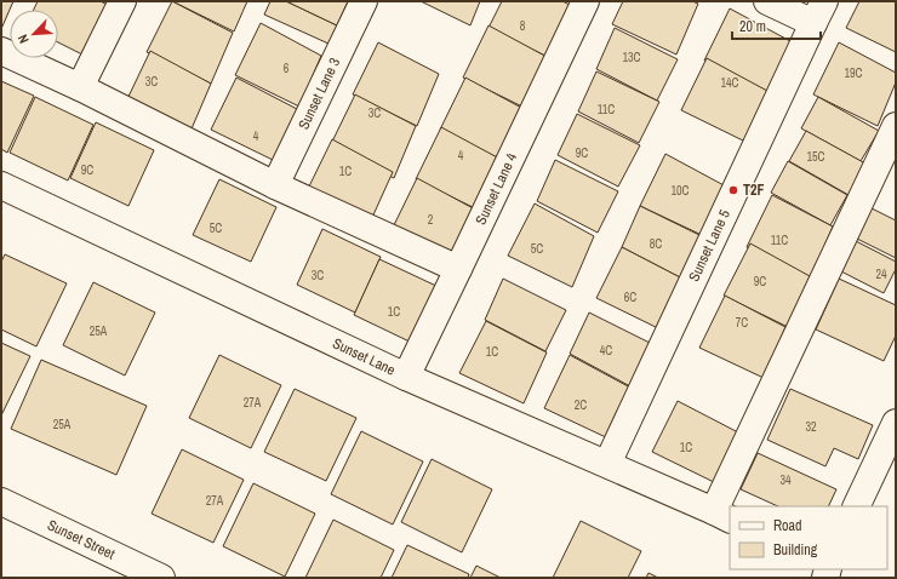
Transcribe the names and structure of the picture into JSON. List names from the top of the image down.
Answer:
{
  "streets": {
    "street": [
      "Sunset Lane 3",
      "Sunset Lane 4",
      "Sunset Lane 5",
      "Sunset Lane",
      "Sunset Street"
    ]
  },
  "crossings": [
    ["Sunset Lane 4", "Sunset Lane"],
    ["Sunset Lane 5", "Sunset Lane"]
  ],
  "places": ["T2F"],
  "house_numbers": [
    "8",
    "13C",
    "6",
    "19C",
    "3C",
    "14C",
    "11C",
    "3C",
    "4",
    "9C",
    "4",
    "15C",
    "9C",
    "1C",
    "10C",
    "2",
    "5C",
    "11C",
    "8C",
    "5C",
    "24",
    "3C",
    "9C",
    "6C",
    "1C",
    "7C",
    "25A",
    "4C",
    "1C",
    "27A",
    "2C",
    "25A",
    "32",
    "1C",
    "34",
    "27A"
  ],
  "legend": ["Road", "Building"],
  "scale_bar": "20 m",
  "north": "bottom left"
}
